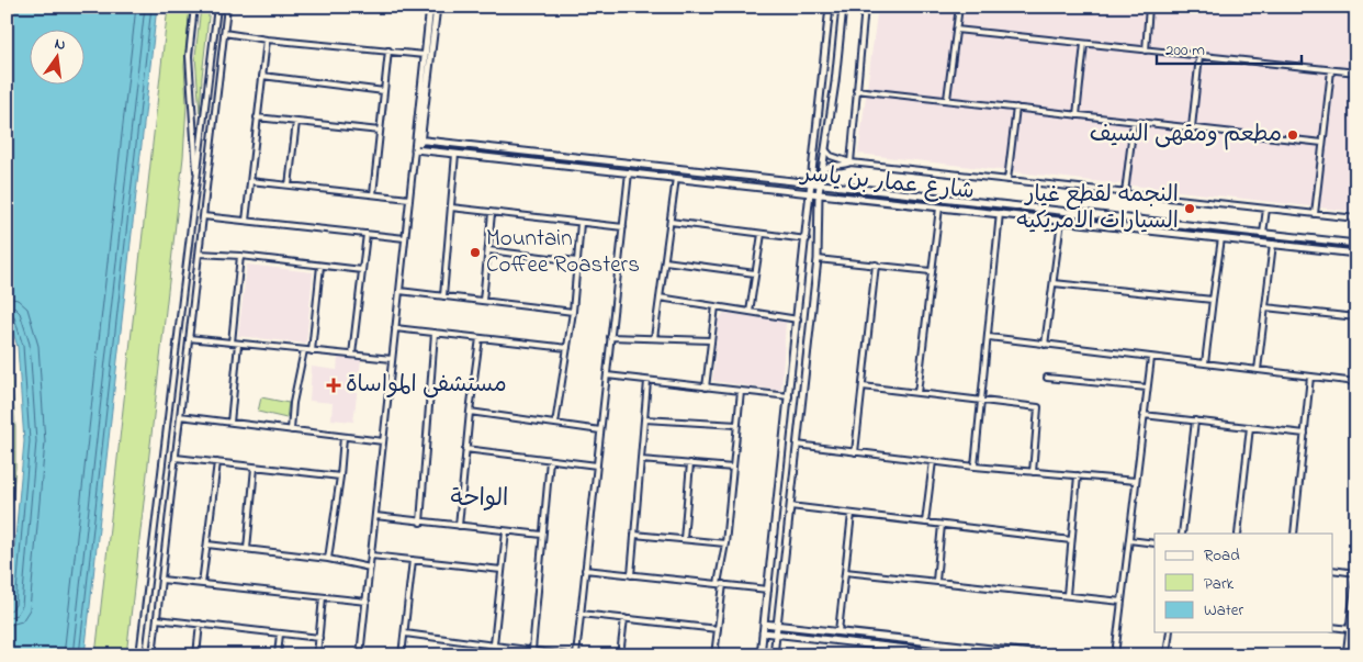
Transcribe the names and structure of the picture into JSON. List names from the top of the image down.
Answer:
{
  "streets": {
    "street": ["شارع عمار بن ياسر"]
  },
  "districts": ["الواحة"],
  "places": {
    "other": ["مطعم ومقهى السيف", "النجمه لقطع غيار السيارات الامريكيه", "Mountain Coffee Roasters"],
    "health": ["مستشفى المواساة"]
  },
  "legend": ["Road", "Park", "Water"],
  "scale_bar": "200 m",
  "north": "top"
}
